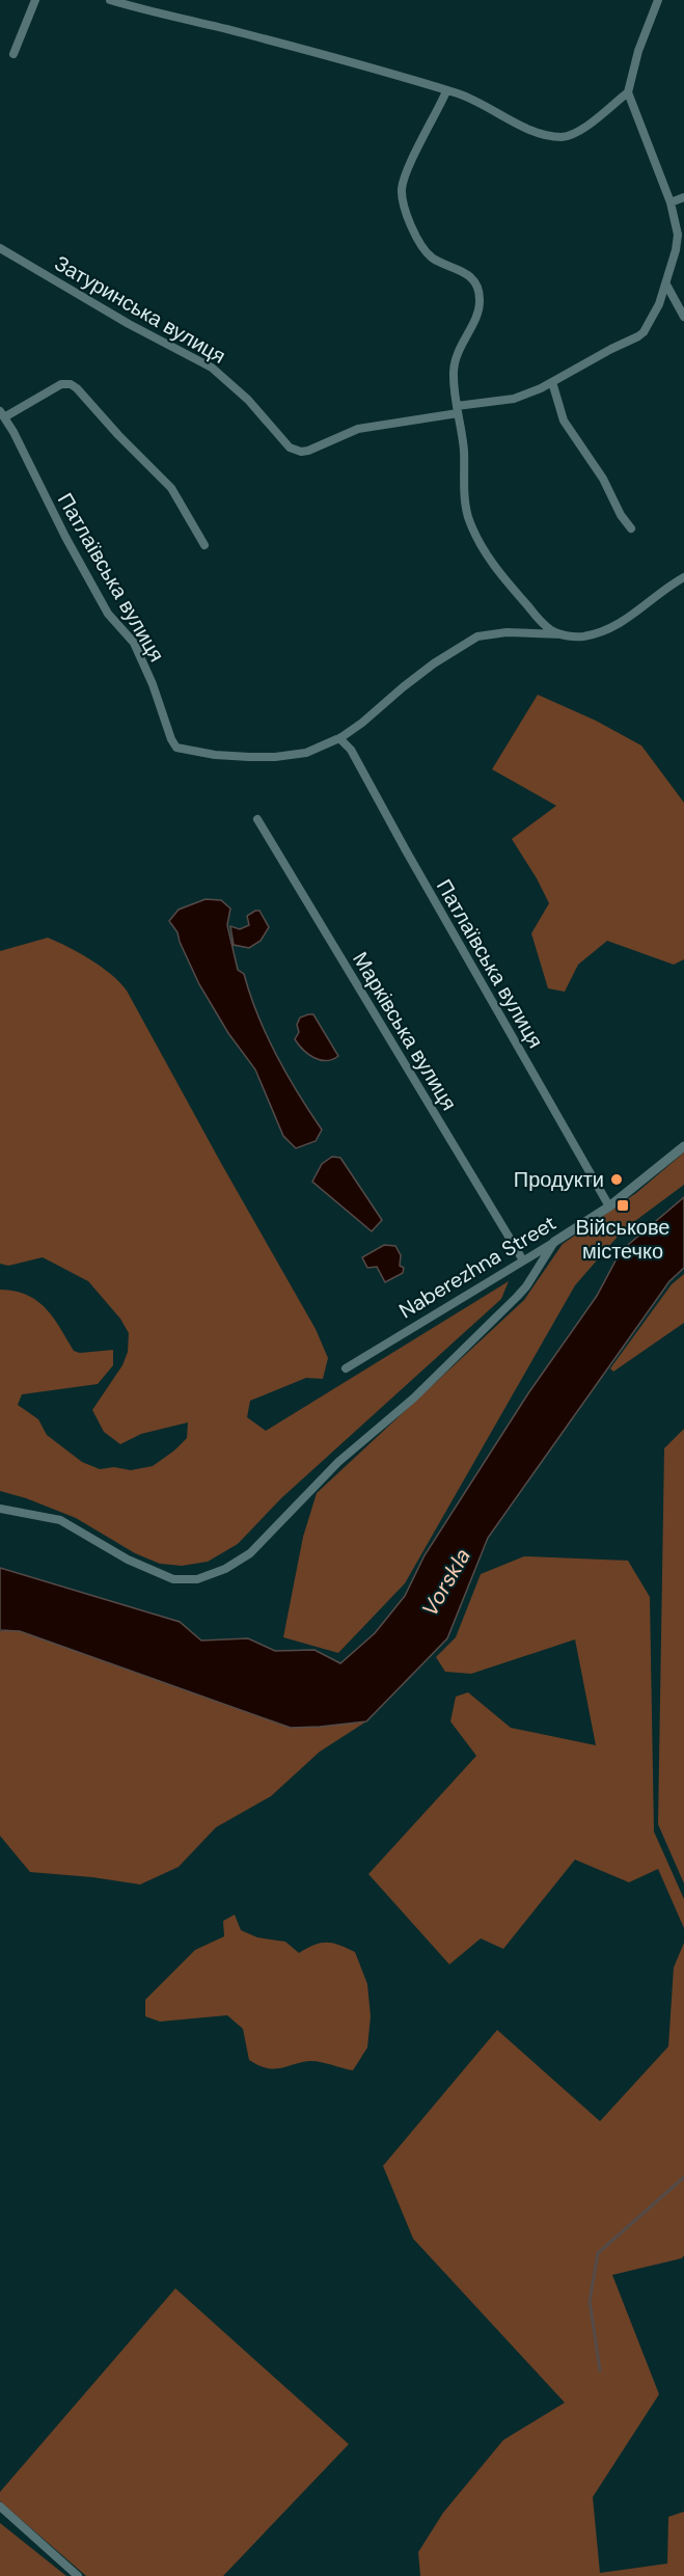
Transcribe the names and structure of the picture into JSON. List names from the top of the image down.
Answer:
{
  "streets": {
    "street": [
      "Затуринська вулиця",
      "Патлаївська вулиця",
      "Марківська вулиця",
      "Naberezhna Street"
    ]
  },
  "crossings": [
    ["Патлаївська вулиця", "Naberezhna Street"],
    ["Марківська вулиця", "Naberezhna Street"]
  ],
  "water": ["Vorskla"],
  "places": {
    "other": ["Продукти"],
    "transit": ["Військове містечко"]
  }
}
